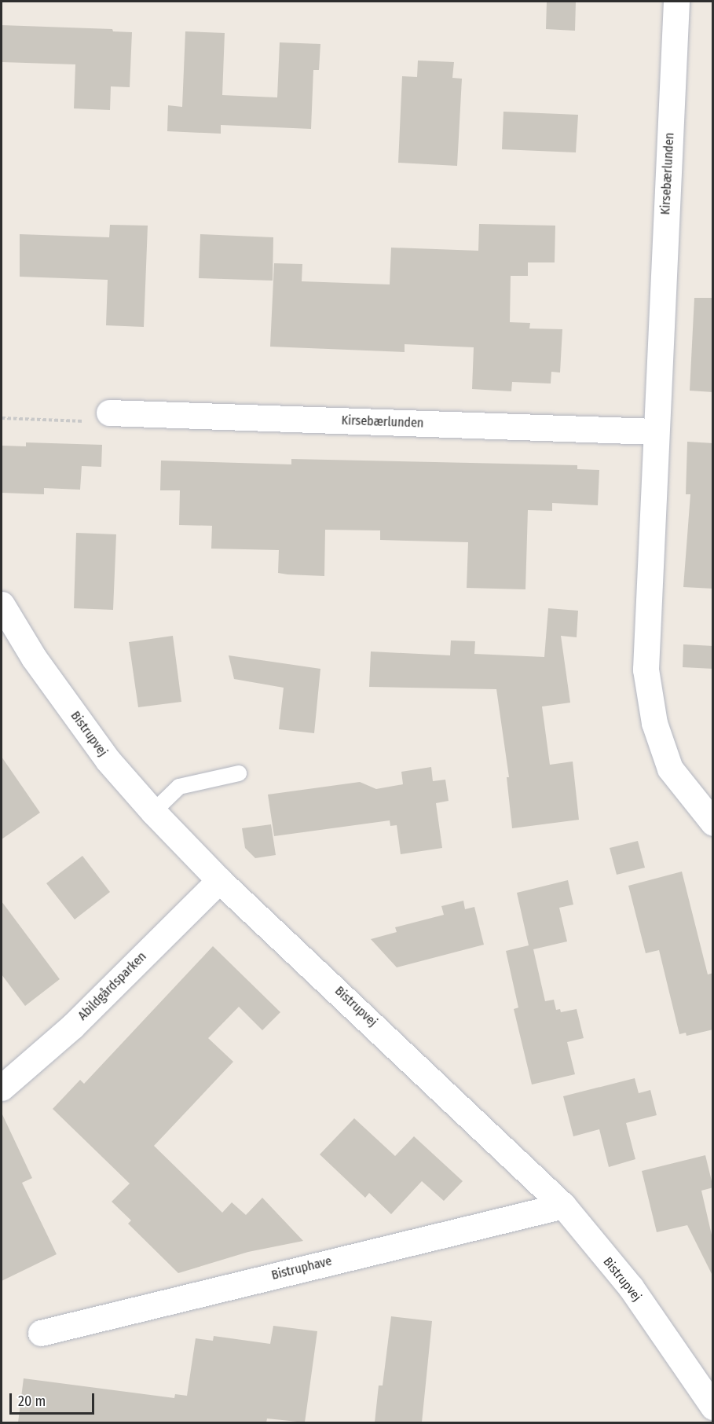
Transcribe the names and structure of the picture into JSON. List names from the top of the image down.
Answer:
{
  "streets": {
    "street": [
      "Kirsebærlunden",
      "Bistrupvej",
      "Abildgårdsparken",
      "Bistruphave"
    ]
  },
  "crossings": [
    ["Bistrupvej", "Abildgårdsparken"],
    ["Bistrupvej", "Bistruphave"]
  ],
  "scale_bar": "20 m"
}
